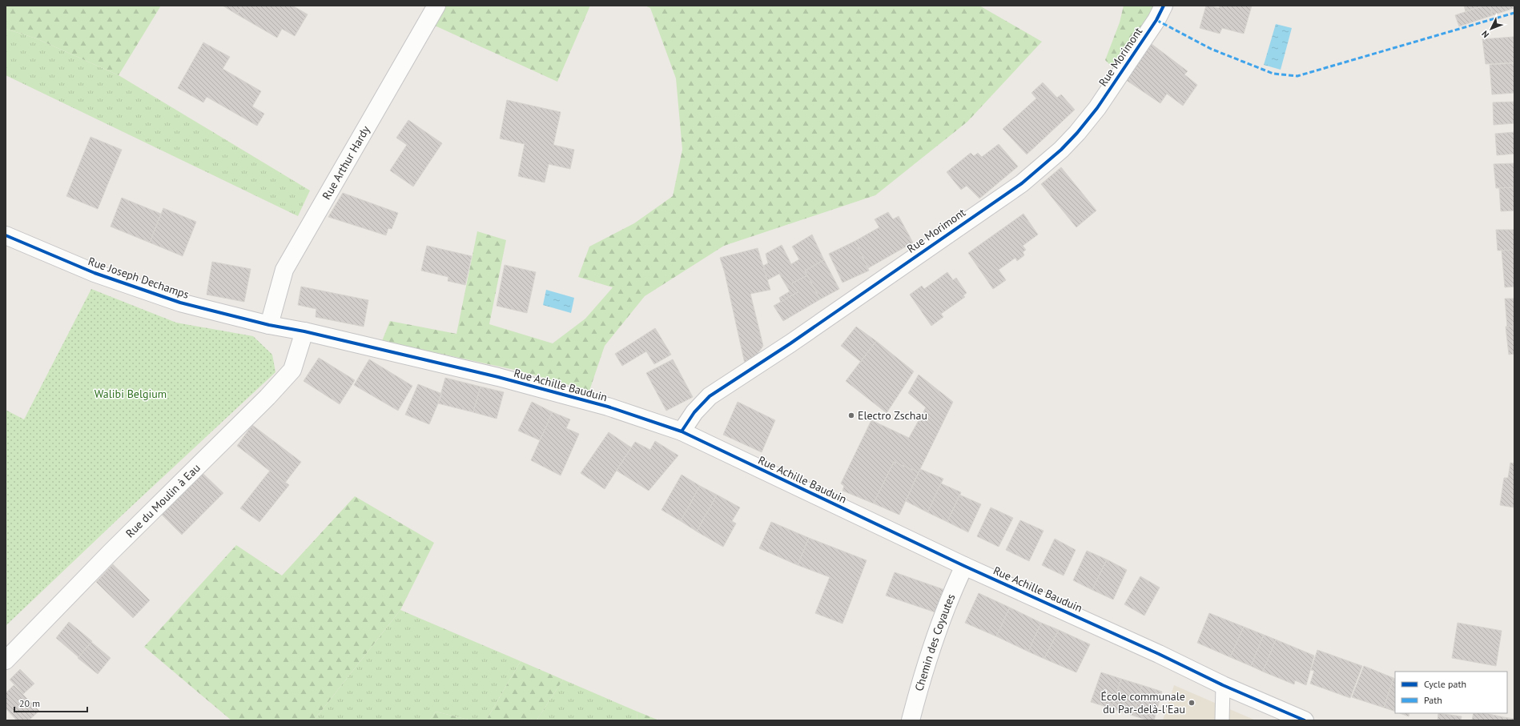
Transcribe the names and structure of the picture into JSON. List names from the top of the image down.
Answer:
{
  "streets": {
    "street": [
      "Rue Morimont",
      "Rue Arthur Hardy",
      "Rue Joseph Dechamps",
      "Rue Achille Bauduin",
      "Rue du Moulin à Eau",
      "Chemin des Coyautes"
    ]
  },
  "crossings": [
    ["Rue Morimont", "Rue Achille Bauduin"],
    ["Rue Arthur Hardy", "Rue Joseph Dechamps"],
    ["Rue Arthur Hardy", "Rue Achille Bauduin"],
    ["Rue Joseph Dechamps", "Rue Achille Bauduin"],
    ["Rue Achille Bauduin", "Rue du Moulin à Eau"],
    ["Rue Achille Bauduin", "Chemin des Coyautes"]
  ],
  "parks": ["Walibi Belgium"],
  "places": ["Electro Zschau", "École communale du Par-delà-l'Eau"],
  "legend": ["Cycle path", "Path"],
  "scale_bar": "20 m",
  "north": "bottom left"
}
